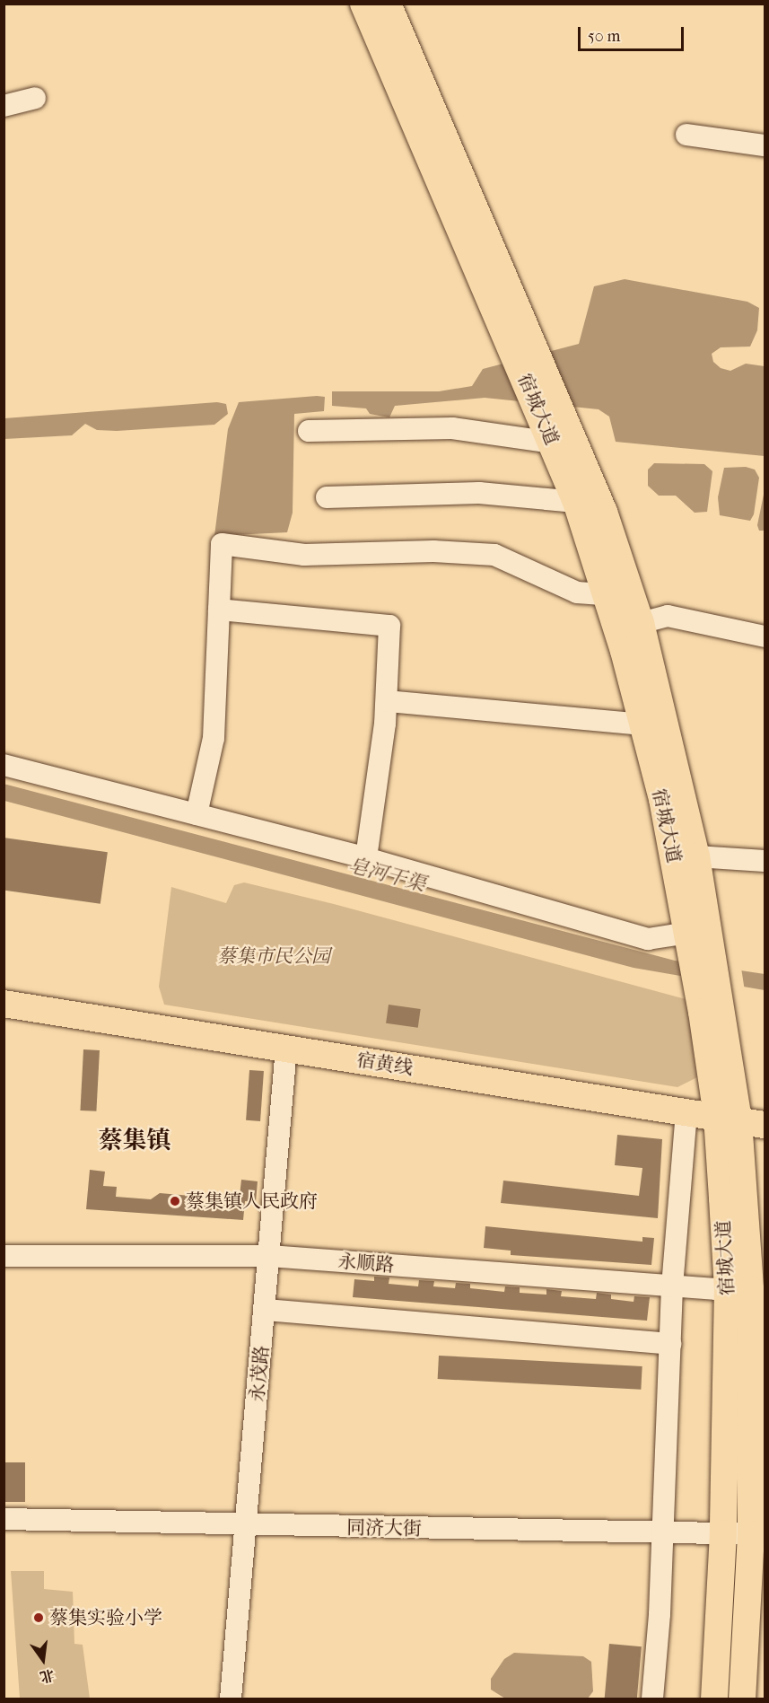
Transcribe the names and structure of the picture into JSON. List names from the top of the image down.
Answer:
{
  "streets": {
    "main road": ["宿城大道", "宿黄线"],
    "street": ["永顺路", "永茂路", "同济大街"]
  },
  "crossings": [
    ["宿城大道", "宿黄线"],
    ["宿城大道", "永顺路"],
    ["宿城大道", "同济大街"],
    ["宿黄线", "永茂路"],
    ["永顺路", "永茂路"],
    ["永茂路", "同济大街"]
  ],
  "districts": ["蔡集镇"],
  "water": ["皂河干渠"],
  "parks": ["蔡集市民公园"],
  "places": ["蔡集镇人民政府", "蔡集实验小学"],
  "scale_bar": "50 m",
  "north": "bottom"
}
